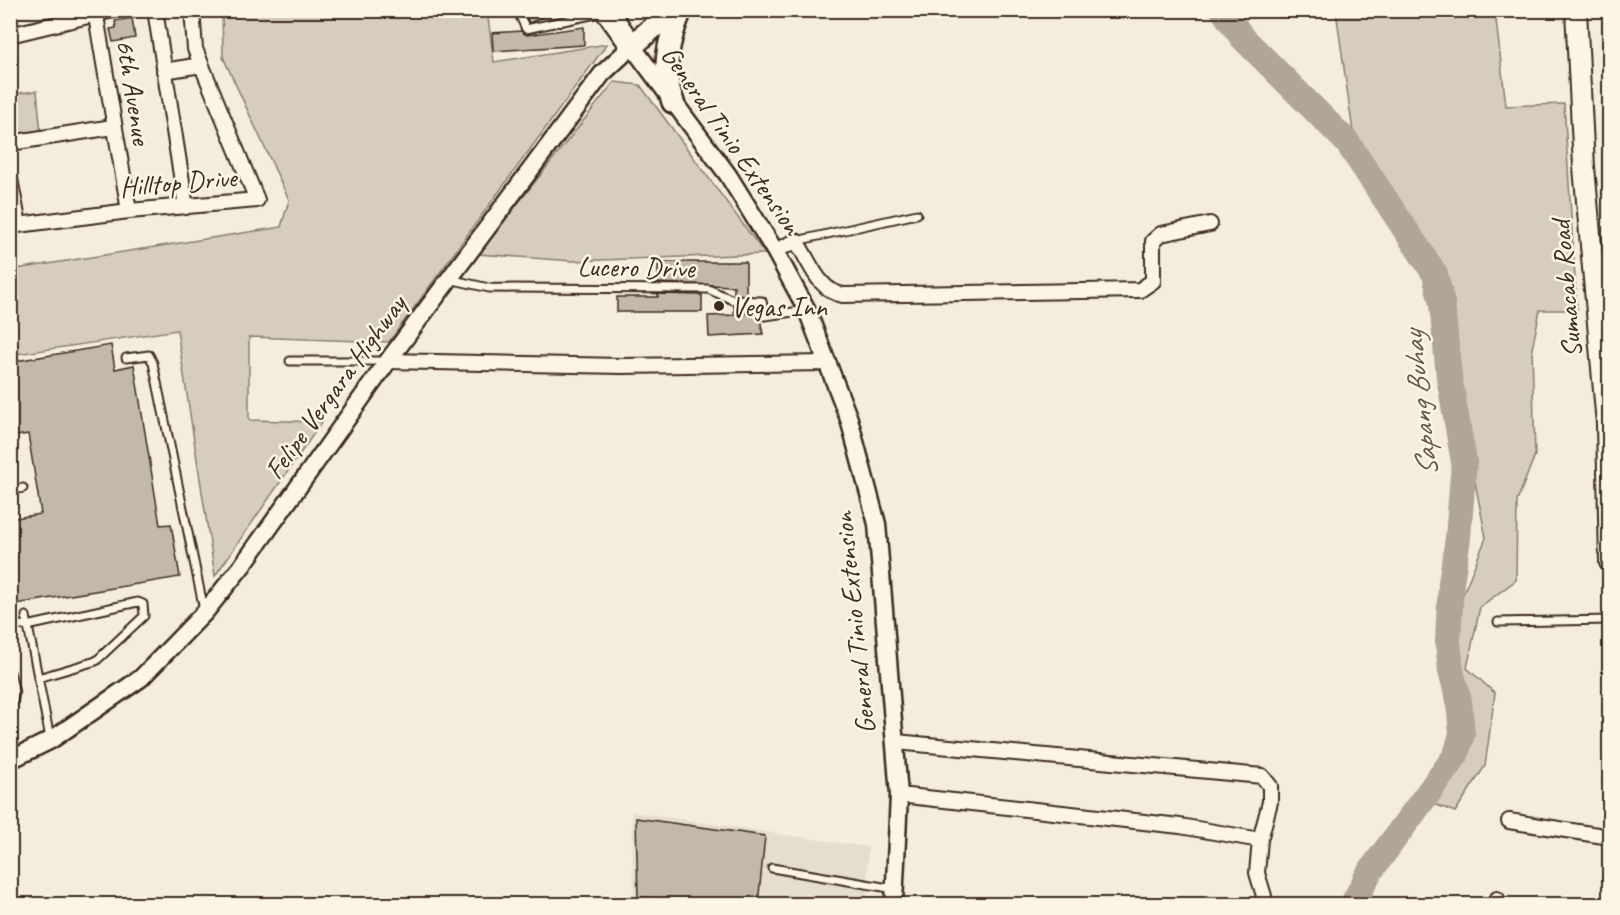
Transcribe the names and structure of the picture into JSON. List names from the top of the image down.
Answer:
{
  "streets": {
    "main road": ["General Tinio Extension", "Sumacab Road", "Felipe Vergara Highway"],
    "street": ["6th Avenue", "Hilltop Drive"],
    "lane": ["Lucero Drive"]
  },
  "crossings": [
    ["6th Avenue", "Hilltop Drive"],
    ["General Tinio Extension", "Lucero Drive"],
    ["General Tinio Extension", "Felipe Vergara Highway"],
    ["Lucero Drive", "Felipe Vergara Highway"]
  ],
  "water": ["Sapang Buhay"],
  "places": ["Vegas Inn"]
}
